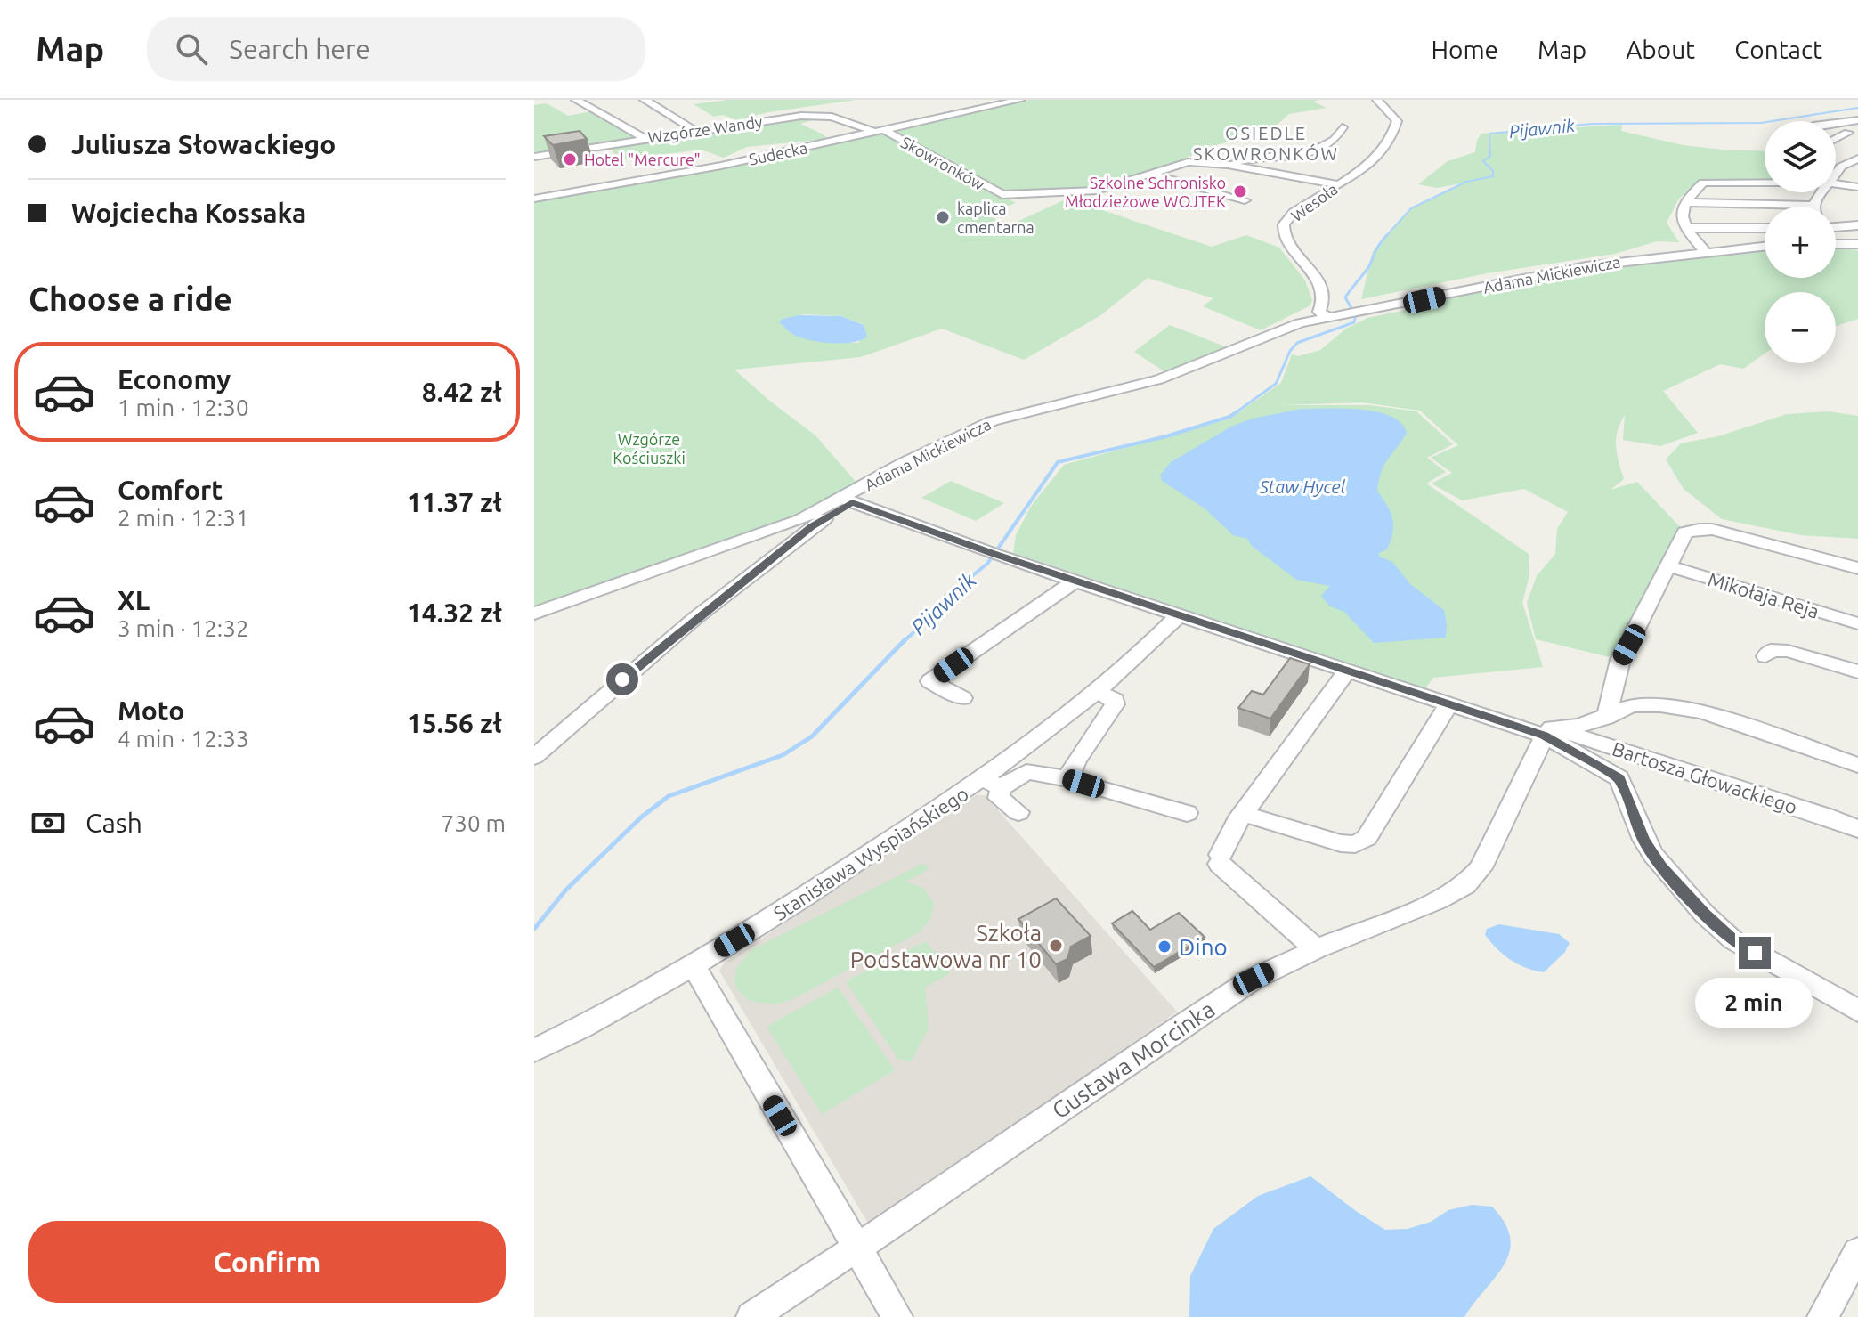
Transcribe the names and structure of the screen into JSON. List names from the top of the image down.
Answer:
{
  "streets": {
    "street": [
      "Wzgórze Wandy",
      "Sudecka",
      "Skowronków",
      "Wesoła",
      "Adama Mickiewicza",
      "Mikołaja Reja",
      "Bartosza Głowackiego",
      "Stanisława Wyspiańskiego",
      "Gustawa Morcinka"
    ]
  },
  "crossings": [
    ["Wzgórze Wandy", "Sudecka"],
    ["Wzgórze Wandy", "Skowronków"],
    ["Sudecka", "Skowronków"],
    ["Skowronków", "Wesoła"],
    ["Wesoła", "Adama Mickiewicza"],
    ["Adama Mickiewicza", "Bartosza Głowackiego"],
    ["Bartosza Głowackiego", "Stanisława Wyspiańskiego"],
    ["Bartosza Głowackiego", "Gustawa Morcinka"]
  ],
  "districts": ["OSIEDLE SKOWRONKÓW"],
  "water": ["Pijawnik", "Staw Hycel"],
  "parks": ["Wzgórze Kościuszki"],
  "places": [
    "Hotel \"Mercure\"",
    "Szkolne Schronisko Młodzieżowe WOJTEK",
    "kaplica cmentarna",
    "Szkoła Podstawowa nr 10",
    "Dino"
  ],
  "page": {
    "header": "Map",
    "search": "Search here",
    "nav": [
      "Home",
      "Map",
      "About",
      "Contact"
    ],
    "banner": ["Juliusza Słowackiego", "Wojciecha Kossaka"],
    "map_buttons": ["+", "−"],
    "heading": "Choose a ride",
    "list": [
      {
        "name": "Economy",
        "note": "1 min · 12:30",
        "value": "8.42 zł"
      },
      {
        "name": "Comfort",
        "note": "2 min · 12:31",
        "value": "11.37 zł"
      },
      {
        "name": "XL",
        "note": "3 min · 12:32",
        "value": "14.32 zł"
      },
      {
        "name": "Moto",
        "note": "4 min · 12:33",
        "value": "15.56 zł"
      }
    ],
    "pay": ["Cash", "730 m"],
    "bubble": "2 min",
    "buttons": "Confirm"
  }
}
